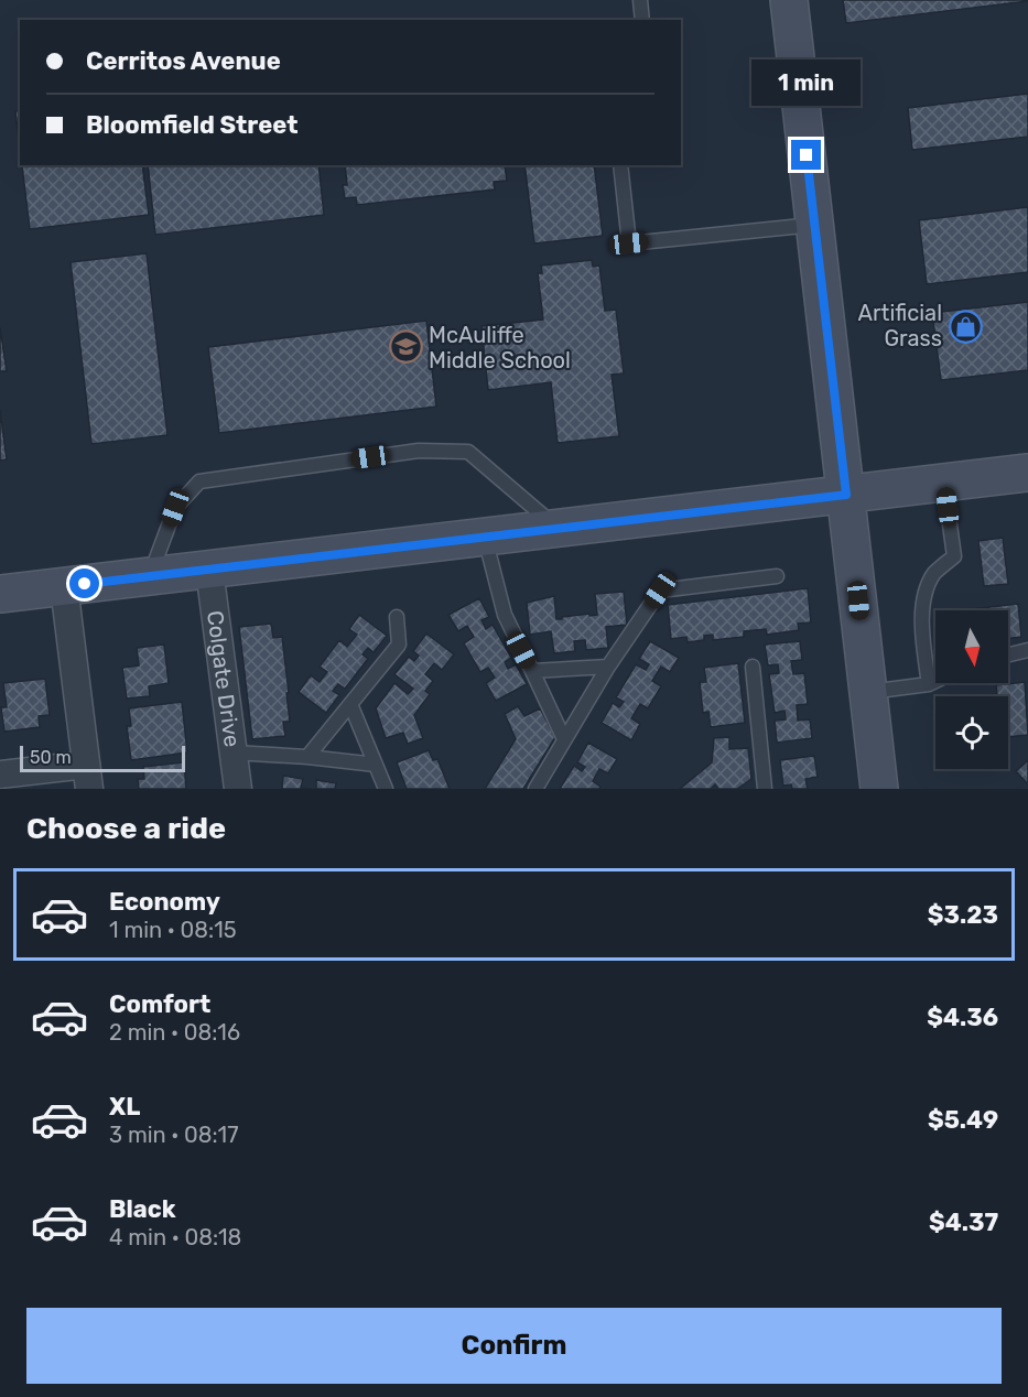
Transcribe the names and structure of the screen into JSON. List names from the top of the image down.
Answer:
{
  "streets": {
    "street": ["Colgate Drive"]
  },
  "places": {
    "shop": ["Artificial Grass"],
    "school or university": ["McAuliffe Middle School"]
  },
  "scale_bar": "50 m",
  "north": "bottom",
  "page": {
    "banner": ["Cerritos Avenue", "Bloomfield Street"],
    "bubble": "1 min",
    "scale": "50 m",
    "heading": "Choose a ride",
    "list": [
      {
        "name": "Economy",
        "note": "1 min · 08:15",
        "value": "$3.23"
      },
      {
        "name": "Comfort",
        "note": "2 min · 08:16",
        "value": "$4.36"
      },
      {
        "name": "XL",
        "note": "3 min · 08:17",
        "value": "$5.49"
      },
      {
        "name": "Black",
        "note": "4 min · 08:18",
        "value": "$4.37"
      }
    ],
    "buttons": "Confirm"
  }
}
